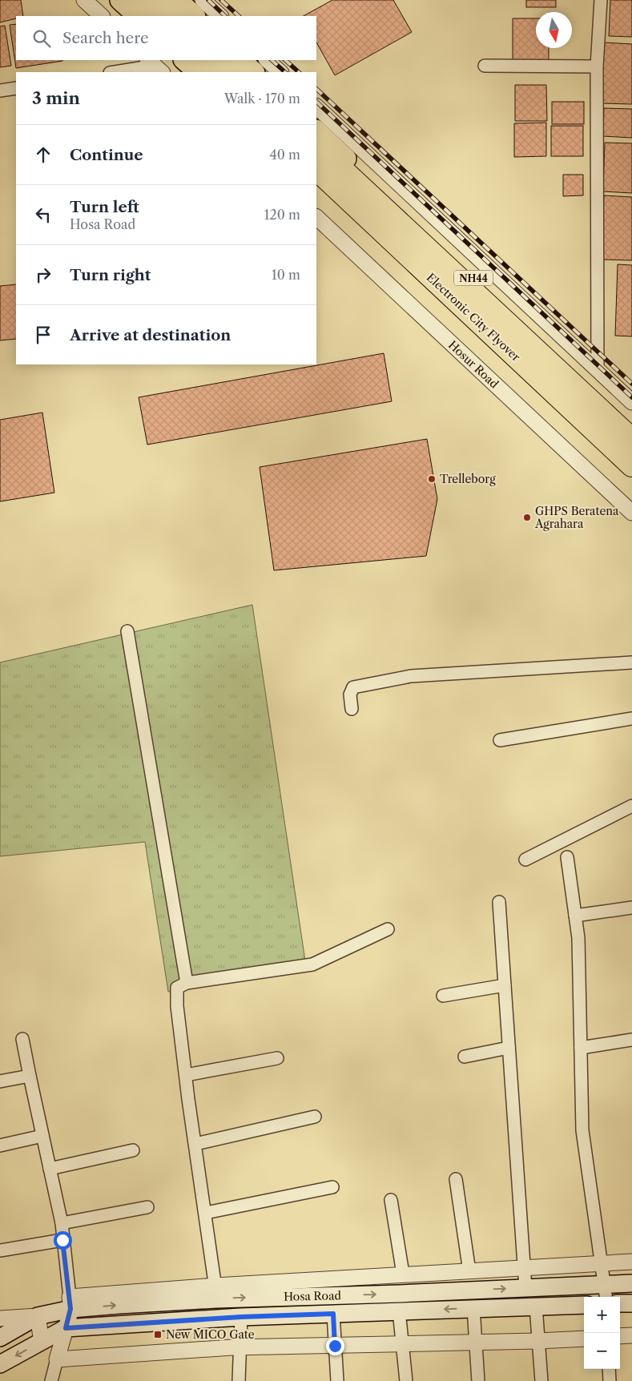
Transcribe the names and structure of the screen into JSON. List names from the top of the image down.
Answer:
{
  "streets": {
    "highway": ["NH44", "Electronic City Flyover"],
    "main road": ["Hosa Road"],
    "street": ["Hosur Road"]
  },
  "places": {
    "other": ["Trelleborg", "GHPS Beratena Agrahara"],
    "transit": ["New MICO Gate"]
  },
  "north": "bottom",
  "page": {
    "search": "Search here",
    "heading": ["3 min", "Walk · 170 m"],
    "list": [
      ["Continue", "40 m"],
      ["Turn left", "Hosa Road", "120 m"],
      ["Turn right", "10 m"],
      "Arrive at destination"
    ],
    "map_buttons": ["+", "−"]
  }
}
